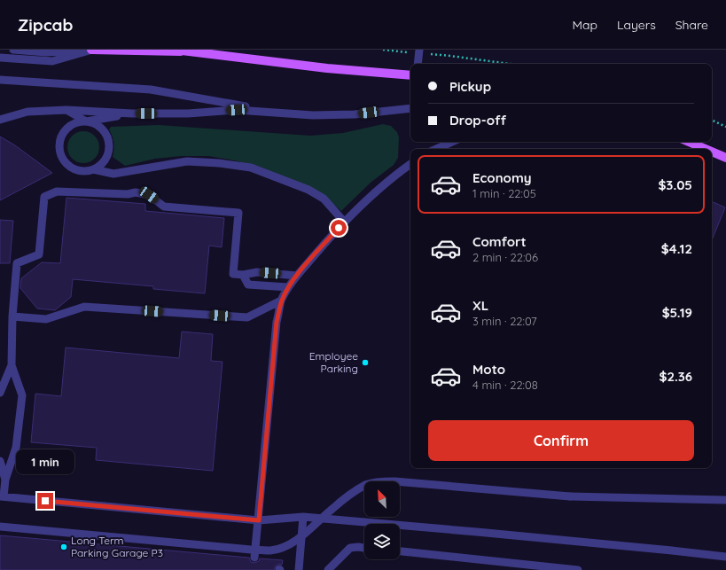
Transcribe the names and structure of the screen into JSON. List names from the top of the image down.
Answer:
{
  "places": ["Employee Parking", "Long Term Parking Garage P3"],
  "north": "top left",
  "page": {
    "header": "Zipcab",
    "nav": ["Map", "Layers", "Share"],
    "banner": ["Pickup", "Drop-off"],
    "list": [
      {
        "name": "Economy",
        "note": "1 min · 22:05",
        "value": "$3.05"
      },
      {
        "name": "Comfort",
        "note": "2 min · 22:06",
        "value": "$4.12"
      },
      {
        "name": "XL",
        "note": "3 min · 22:07",
        "value": "$5.19"
      },
      {
        "name": "Moto",
        "note": "4 min · 22:08",
        "value": "$2.36"
      }
    ],
    "buttons": "Confirm",
    "bubble": "1 min"
  }
}
